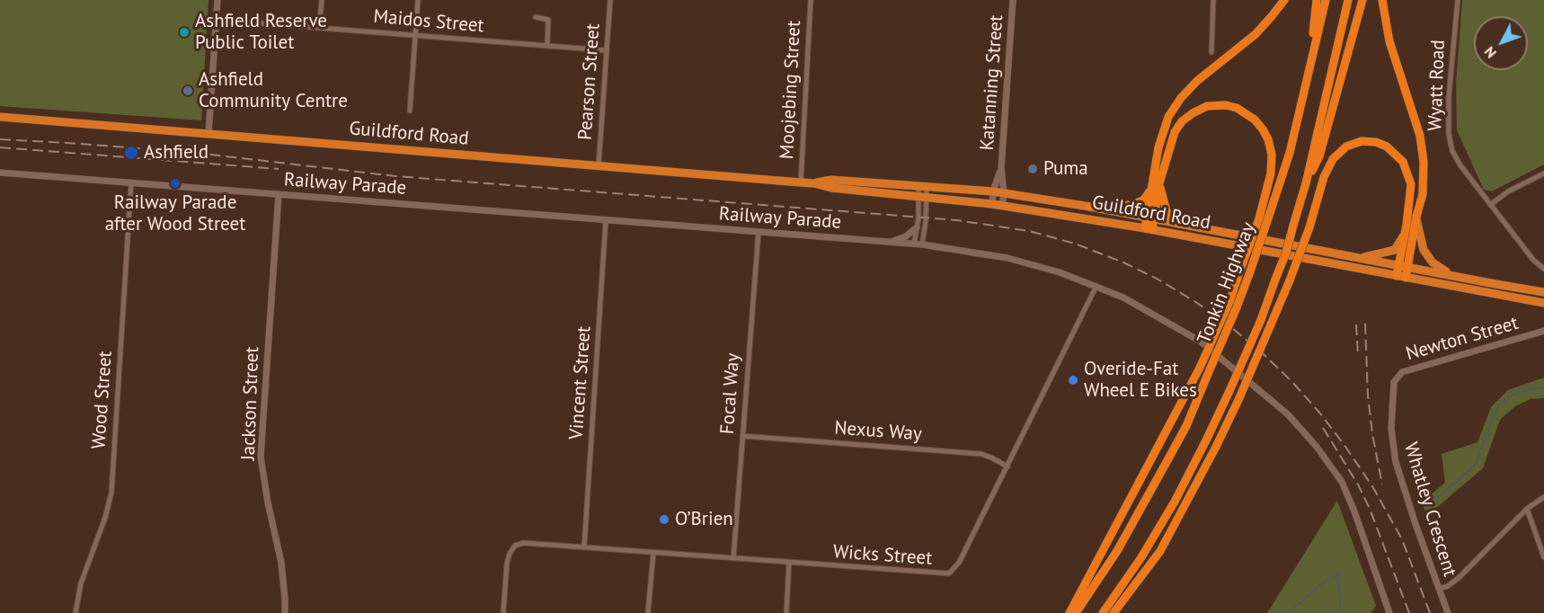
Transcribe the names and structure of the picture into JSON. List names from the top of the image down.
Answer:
{
  "streets": {
    "highway": ["Guildford Road", "Tonkin Highway"],
    "street": [
      "Maidos Street",
      "Pearson Street",
      "Katanning Street",
      "Wyatt Road",
      "Moojebing Street",
      "Railway Parade",
      "Newton Street",
      "Vincent Street",
      "Focal Way",
      "Wood Street",
      "Jackson Street",
      "Nexus Way",
      "Whatley Crescent",
      "Wicks Street"
    ]
  },
  "crossings": [
    ["Maidos Street", "Pearson Street"],
    ["Pearson Street", "Guildford Road"],
    ["Katanning Street", "Guildford Road"],
    ["Moojebing Street", "Guildford Road"],
    ["Railway Parade", "Vincent Street"],
    ["Railway Parade", "Focal Way"],
    ["Railway Parade", "Wood Street"],
    ["Railway Parade", "Jackson Street"],
    ["Railway Parade", "Wicks Street"],
    ["Newton Street", "Whatley Crescent"],
    ["Vincent Street", "Wicks Street"],
    ["Focal Way", "Nexus Way"],
    ["Focal Way", "Wicks Street"],
    ["Nexus Way", "Wicks Street"]
  ],
  "places": [
    "Ashfield Reserve Public Toilet",
    "Ashfield Community Centre",
    "Ashfield",
    "Puma",
    "Railway Parade after Wood Street",
    "Overide-Fat Wheel E Bikes",
    "O’Brien"
  ],
  "north": "bottom left"
}
